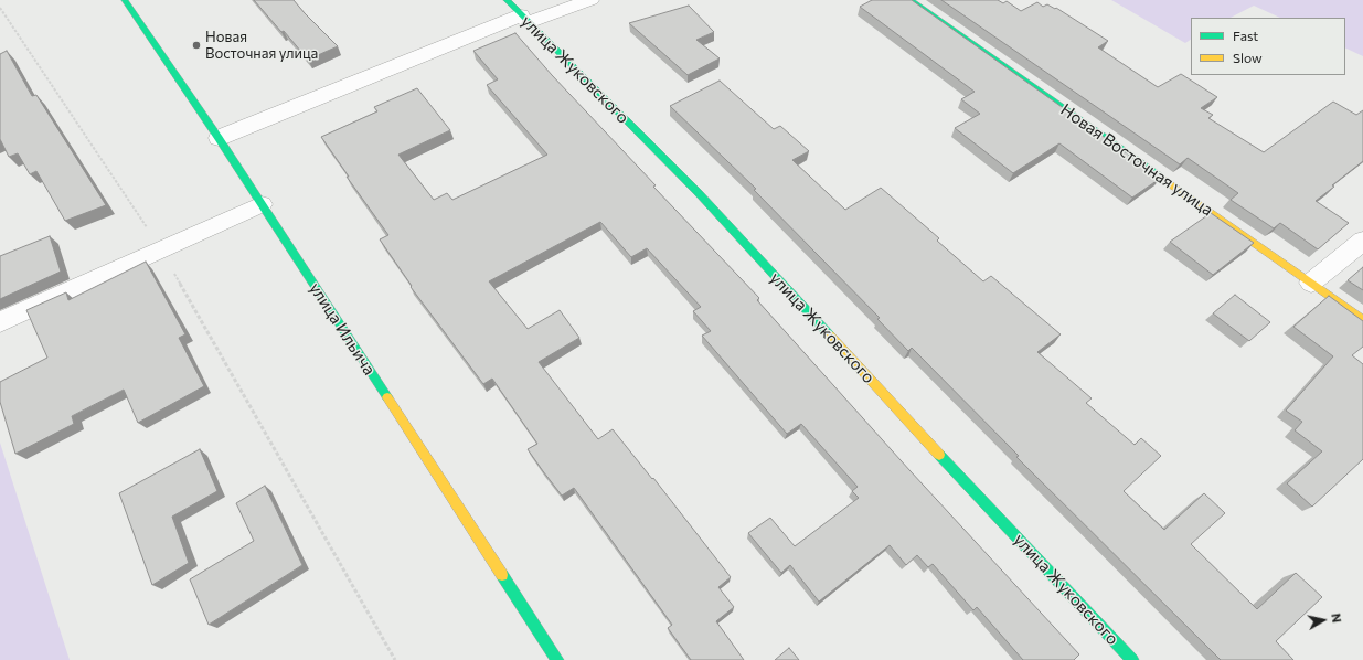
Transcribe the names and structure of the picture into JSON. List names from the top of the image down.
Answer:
{
  "streets": {
    "street": ["улица Жуковского", "Новая Восточная улица", "улица Ильича"]
  },
  "places": ["Новая Восточная улица"],
  "legend": ["Fast", "Slow"],
  "north": "right"
}
